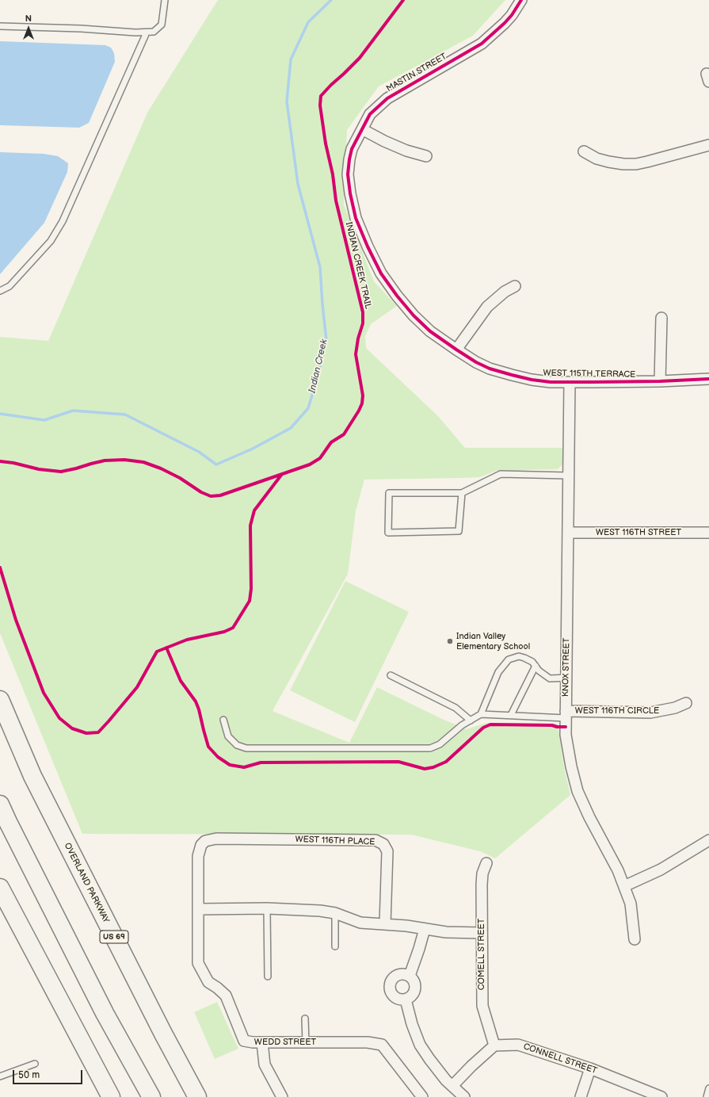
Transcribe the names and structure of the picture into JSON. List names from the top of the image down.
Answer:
{
  "streets": {
    "highway": ["OVERLAND PARKWAY", "US 69"],
    "street": [
      "MASTIN STREET",
      "WEST 115TH TERRACE",
      "WEST 116TH STREET",
      "KNOX STREET",
      "WEST 116TH CIRCLE",
      "WEST 116TH PLACE",
      "COMELL STREET",
      "WEDD STREET",
      "CONNELL STREET"
    ],
    "cycle path": ["INDIAN CREEK TRAIL"]
  },
  "crossings": [
    ["MASTIN STREET", "WEST 115TH TERRACE"],
    ["WEST 115TH TERRACE", "KNOX STREET"],
    ["WEST 116TH STREET", "KNOX STREET"],
    ["KNOX STREET", "WEST 116TH CIRCLE"],
    ["WEST 116TH PLACE", "WEDD STREET"],
    ["COMELL STREET", "CONNELL STREET"]
  ],
  "water": ["Indian Creek"],
  "places": ["Indian Valley Elementary School"],
  "scale_bar": "50 m",
  "north": "top"
}
